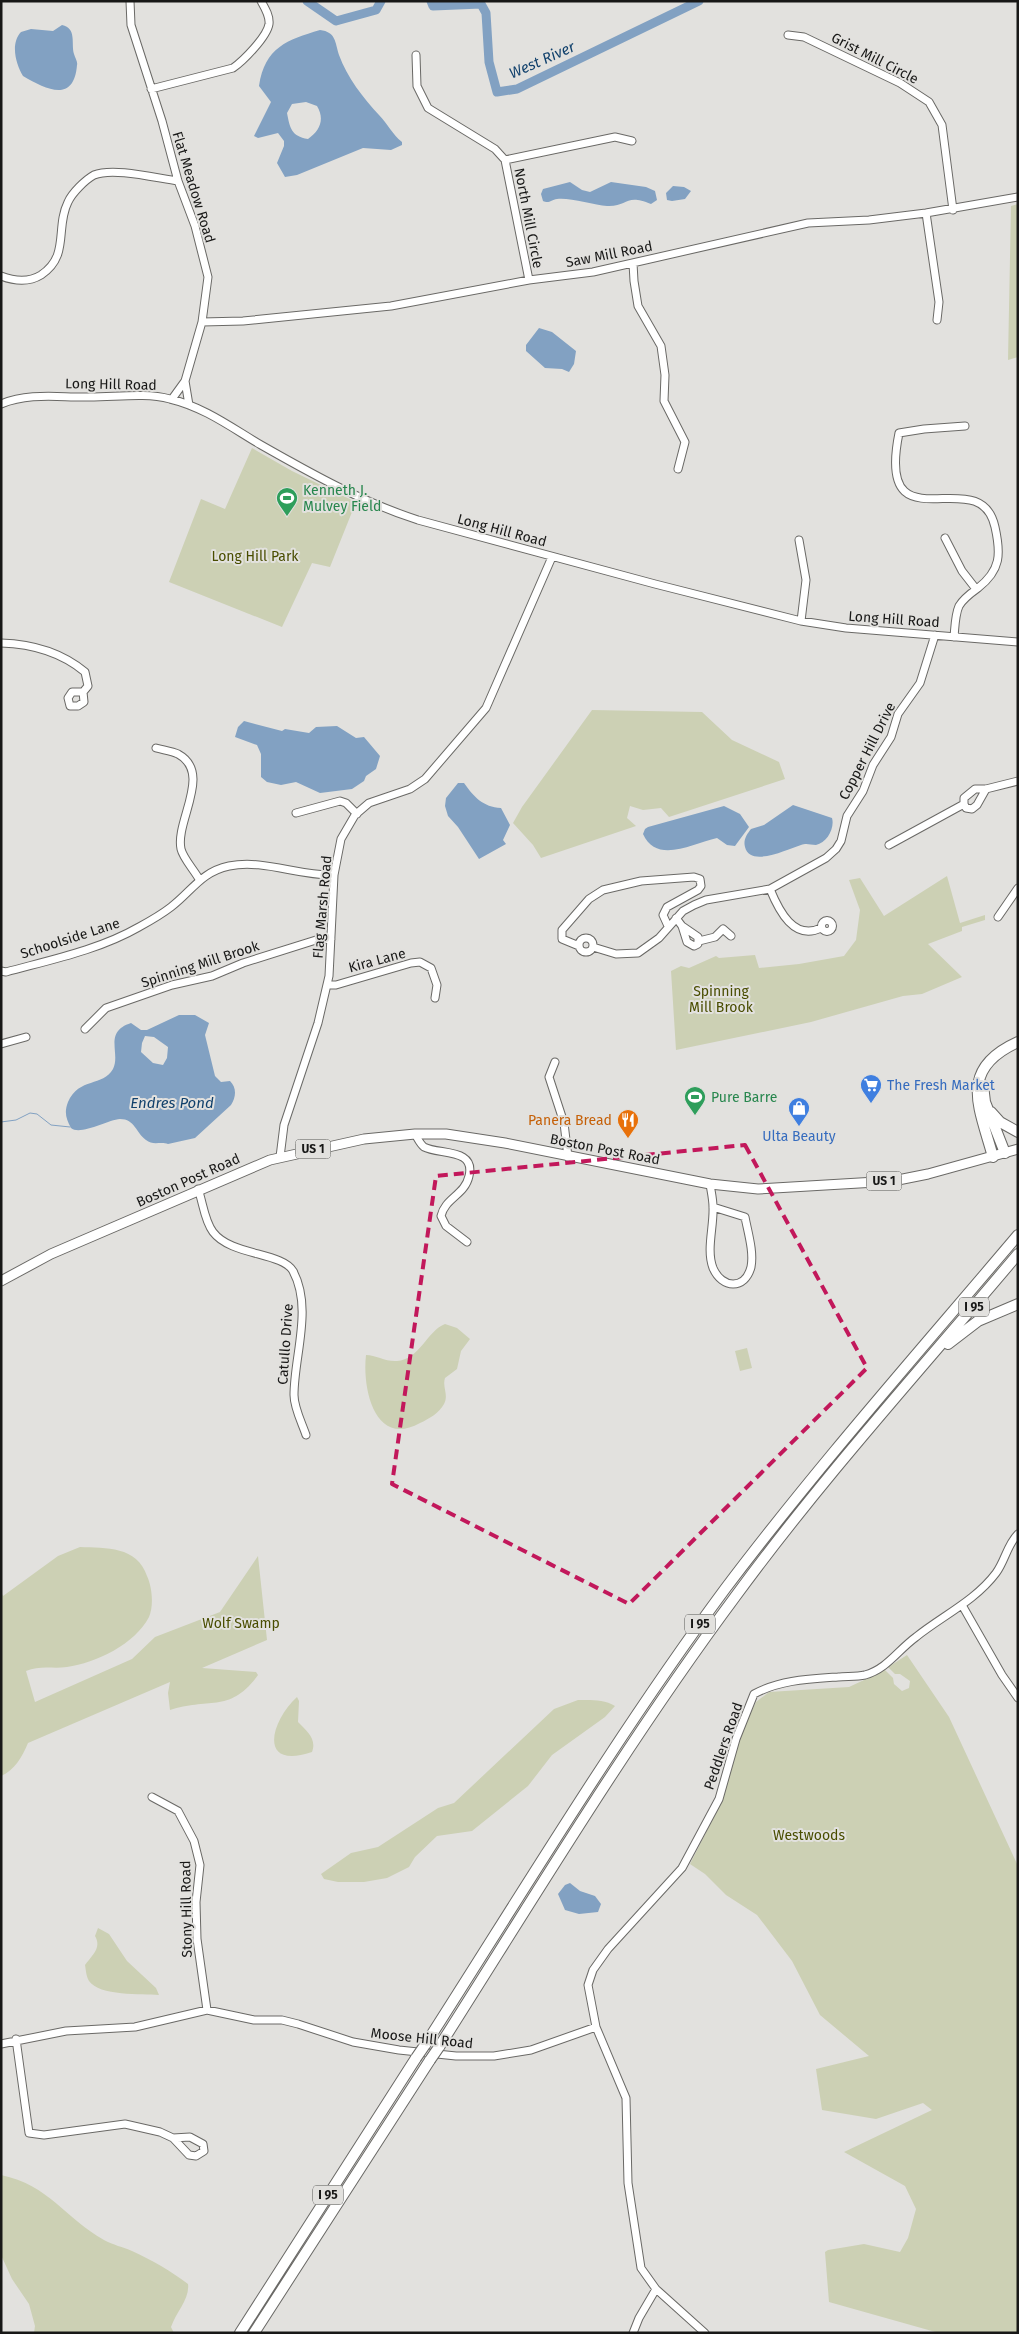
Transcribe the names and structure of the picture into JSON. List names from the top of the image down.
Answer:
{
  "streets": {
    "highway": ["I 95"],
    "main road": ["US 1", "Boston Post Road"],
    "street": [
      "Grist Mill Circle",
      "Flat Meadow Road",
      "North Mill Circle",
      "Saw Mill Road",
      "Long Hill Road",
      "Copper Hill Drive",
      "Flag Marsh Road",
      "Schoolside Lane",
      "Kira Lane",
      "Spinning Mill Brook",
      "Catullo Drive",
      "Peddlers Road",
      "Stony Hill Road",
      "Moose Hill Road"
    ]
  },
  "crossings": [
    ["Grist Mill Circle", "Saw Mill Road"],
    ["Flat Meadow Road", "Saw Mill Road"],
    ["Flat Meadow Road", "Long Hill Road"],
    ["North Mill Circle", "Saw Mill Road"],
    ["Long Hill Road", "Copper Hill Drive"],
    ["Long Hill Road", "Flag Marsh Road"],
    ["Flag Marsh Road", "Schoolside Lane"],
    ["Flag Marsh Road", "Kira Lane"],
    ["Flag Marsh Road", "Spinning Mill Brook"],
    ["Flag Marsh Road", "Boston Post Road"],
    ["Boston Post Road", "Catullo Drive"],
    ["Peddlers Road", "Moose Hill Road"],
    ["Stony Hill Road", "Moose Hill Road"]
  ],
  "water": ["West River", "Endres Pond"],
  "parks": [
    "Long Hill Park",
    "Spinning Mill Brook",
    "Wolf Swamp",
    "Westwoods"
  ],
  "places": {
    "sports": ["Kenneth J. Mulvey Field", "Pure Barre"],
    "supermarket": ["The Fresh Market"],
    "shop": ["Ulta Beauty"],
    "restaurant": ["Panera Bread"]
  }
}
